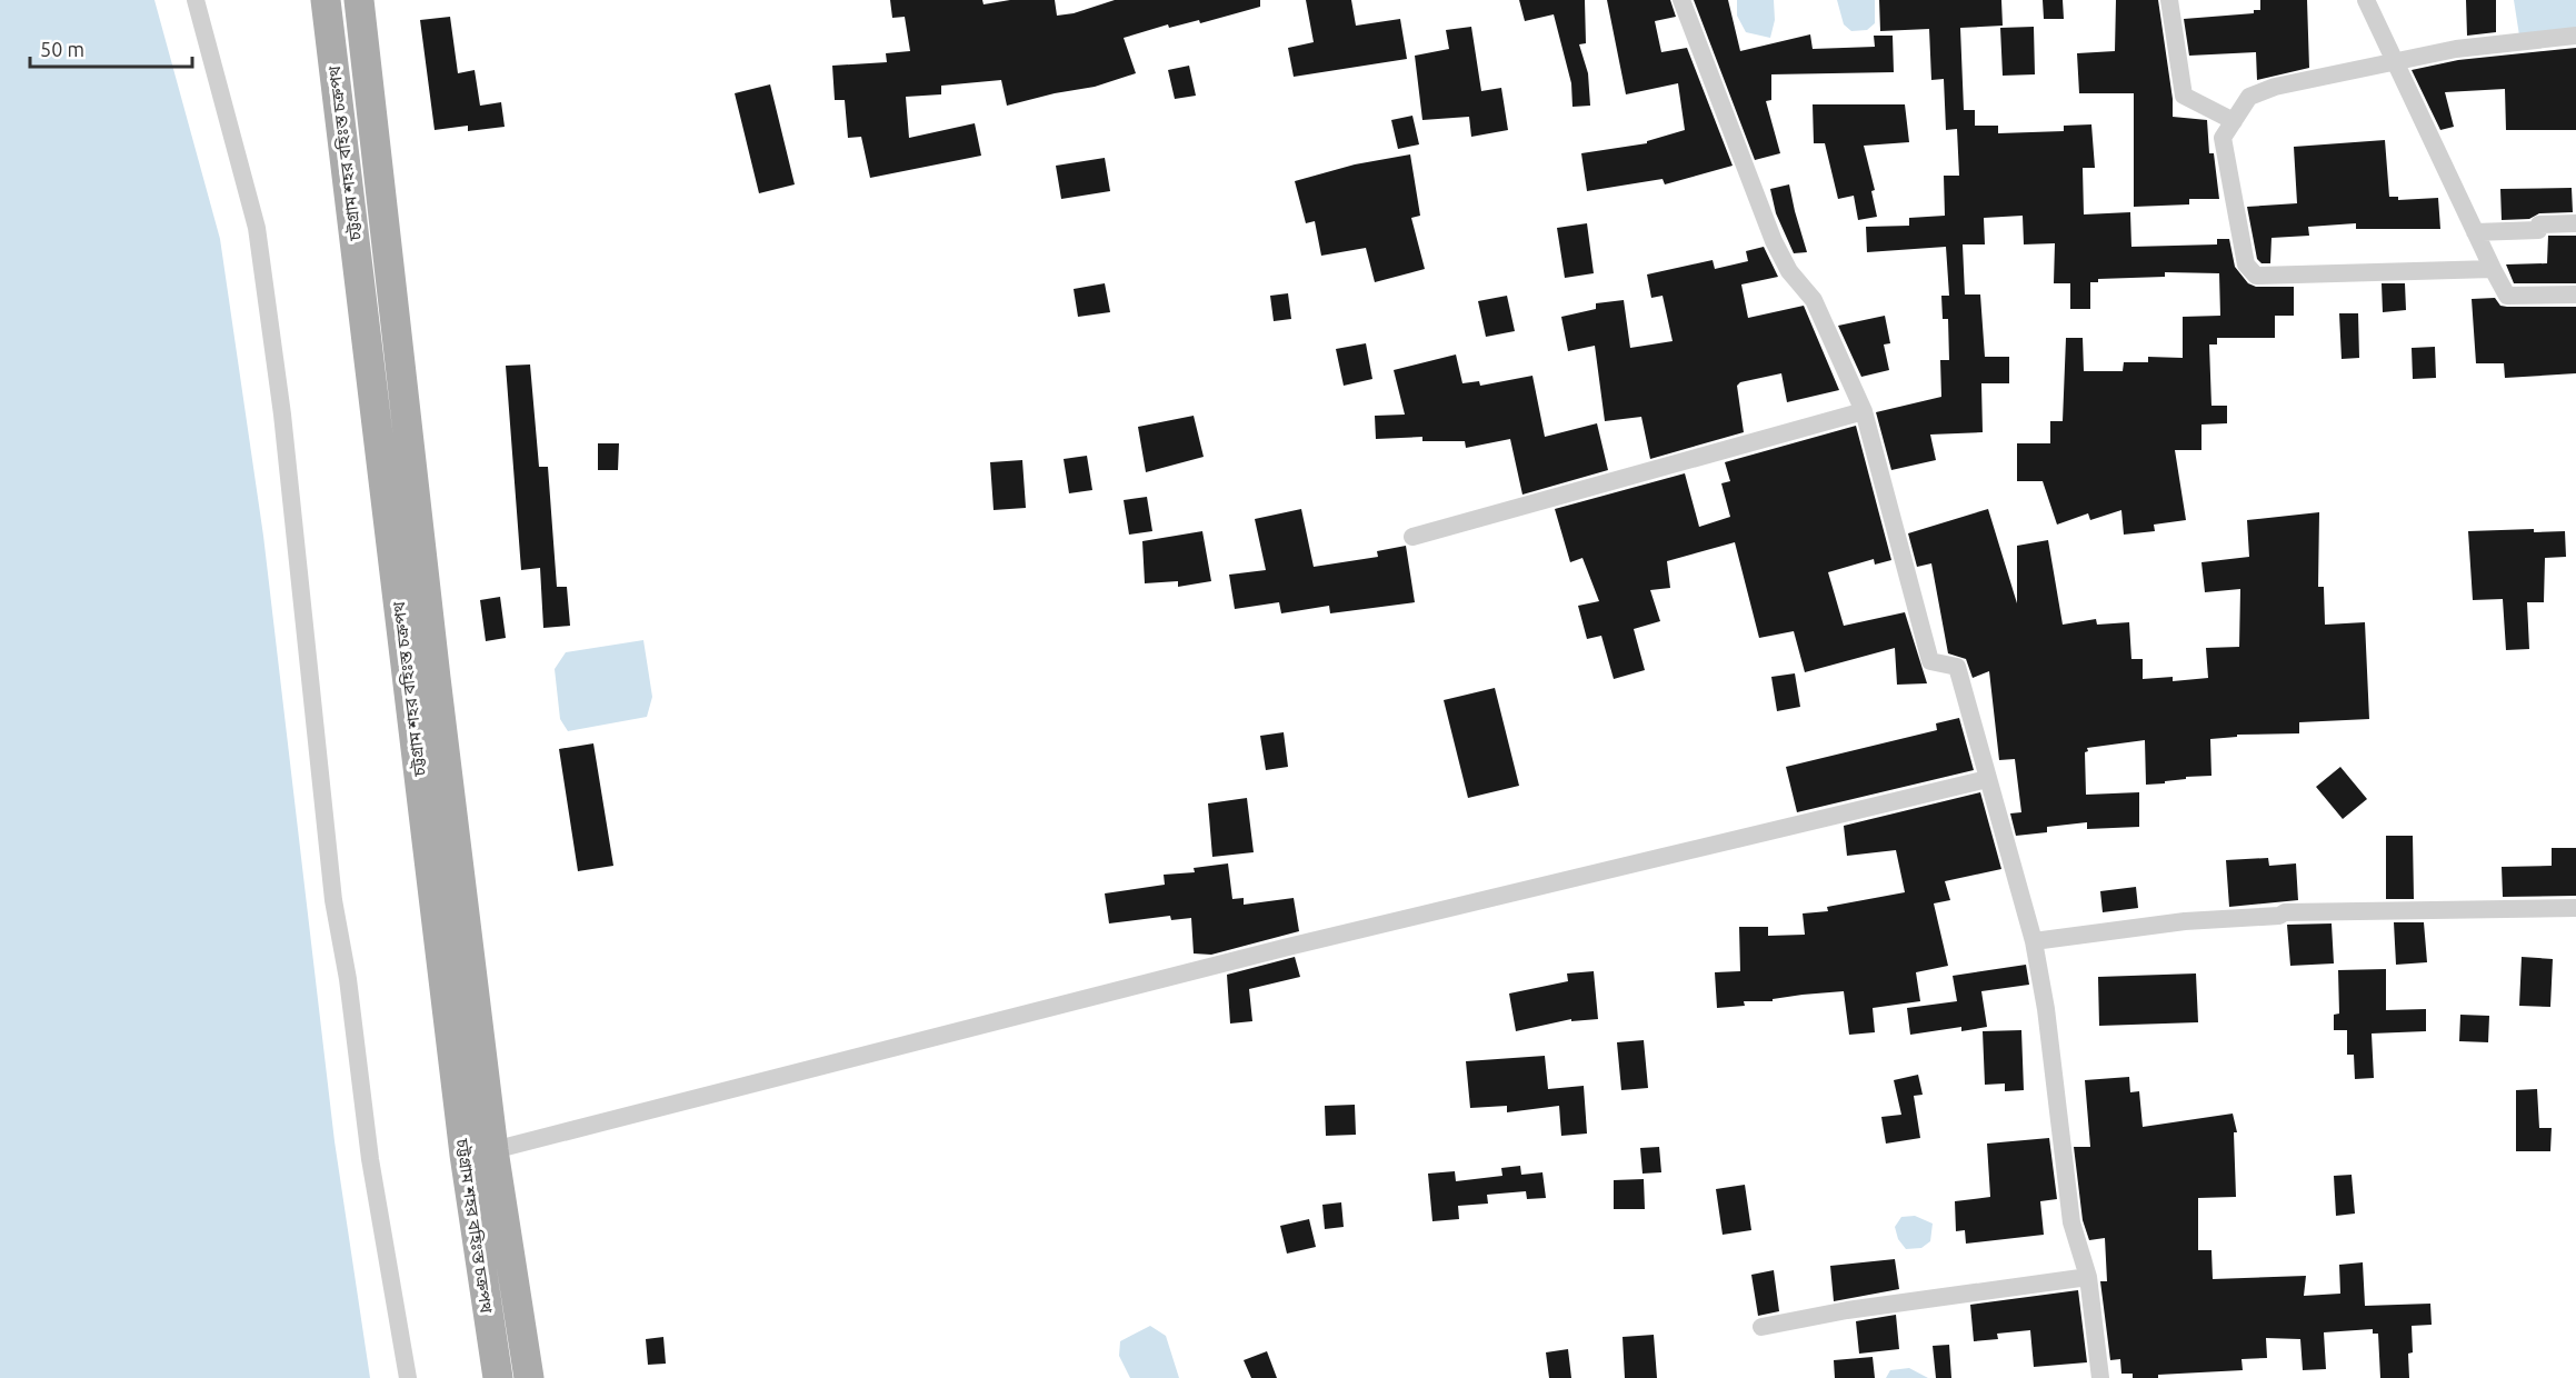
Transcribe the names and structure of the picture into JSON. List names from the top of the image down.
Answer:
{
  "streets": {
    "main road": ["চট্টগ্রাম শহর বহিঃস্ত চক্রপথ"]
  },
  "scale_bar": "50 m"
}
